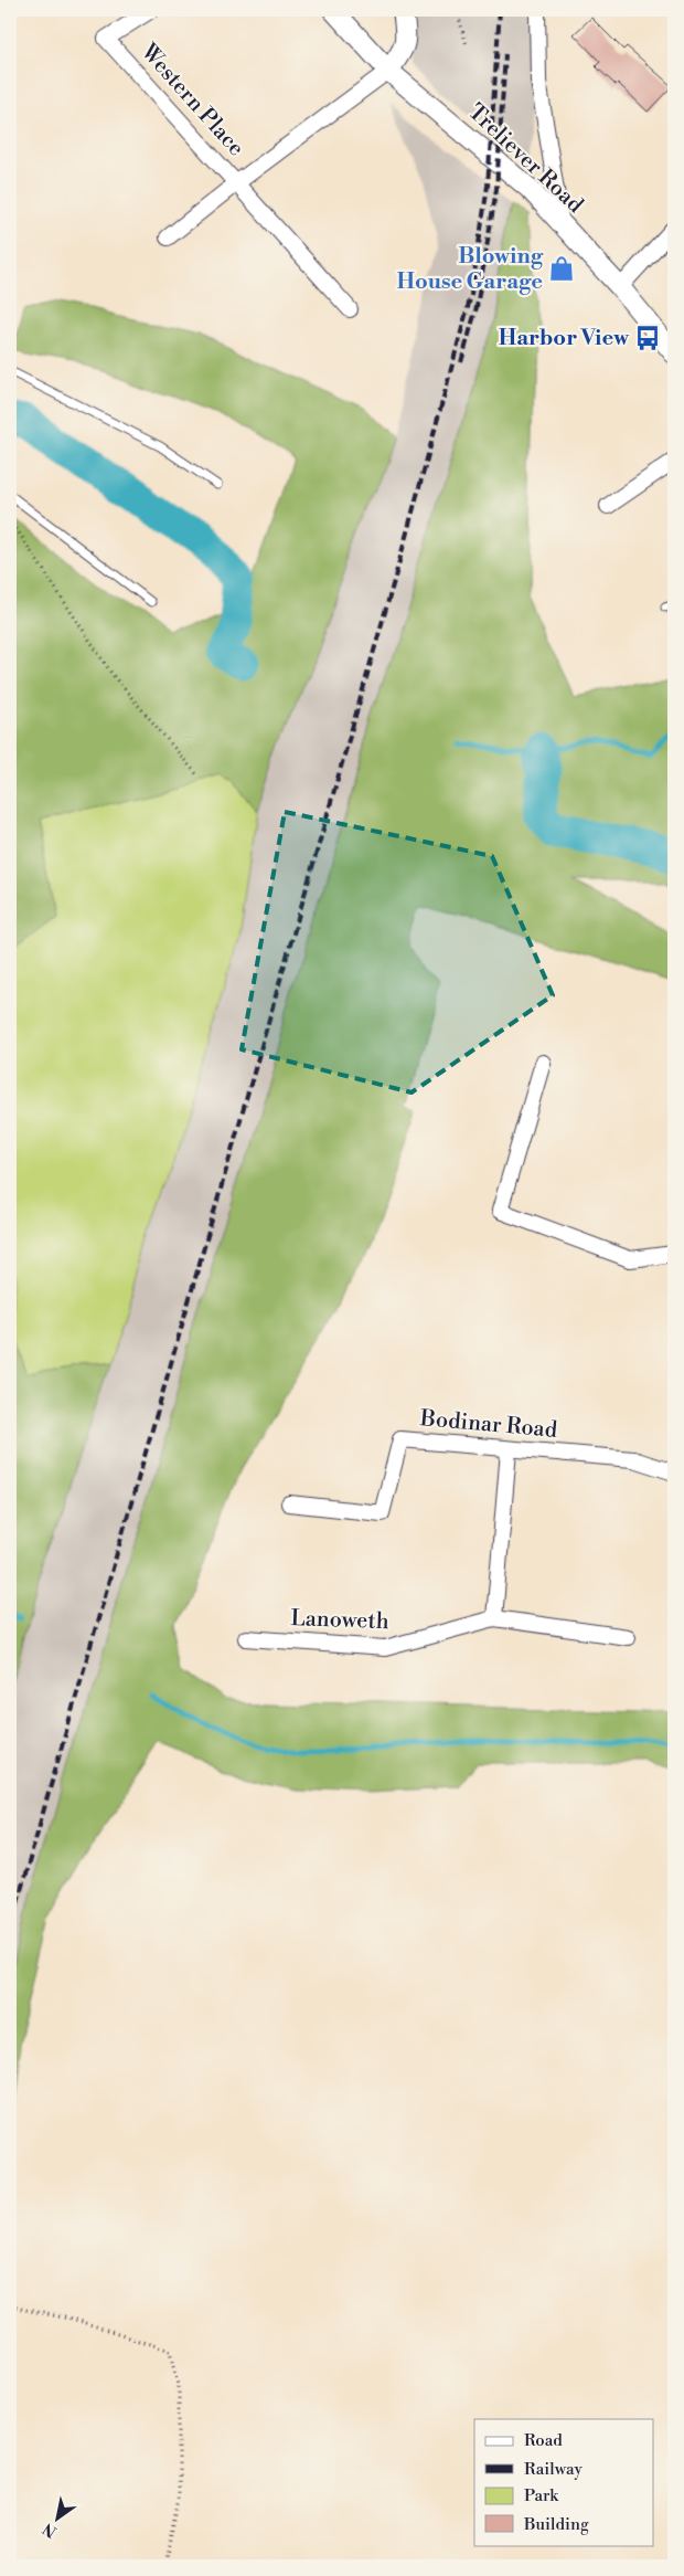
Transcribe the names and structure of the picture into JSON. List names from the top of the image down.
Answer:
{
  "streets": {
    "street": [
      "Western Place",
      "Treliever Road",
      "Bodinar Road",
      "Lanoweth"
    ]
  },
  "crossings": [
    ["Western Place", "Treliever Road"]
  ],
  "places": {
    "shop": ["Blowing House Garage"],
    "bus stop": ["Harbor View"]
  },
  "legend": [
    "Road",
    "Railway",
    "Park",
    "Building"
  ],
  "north": "bottom left"
}
